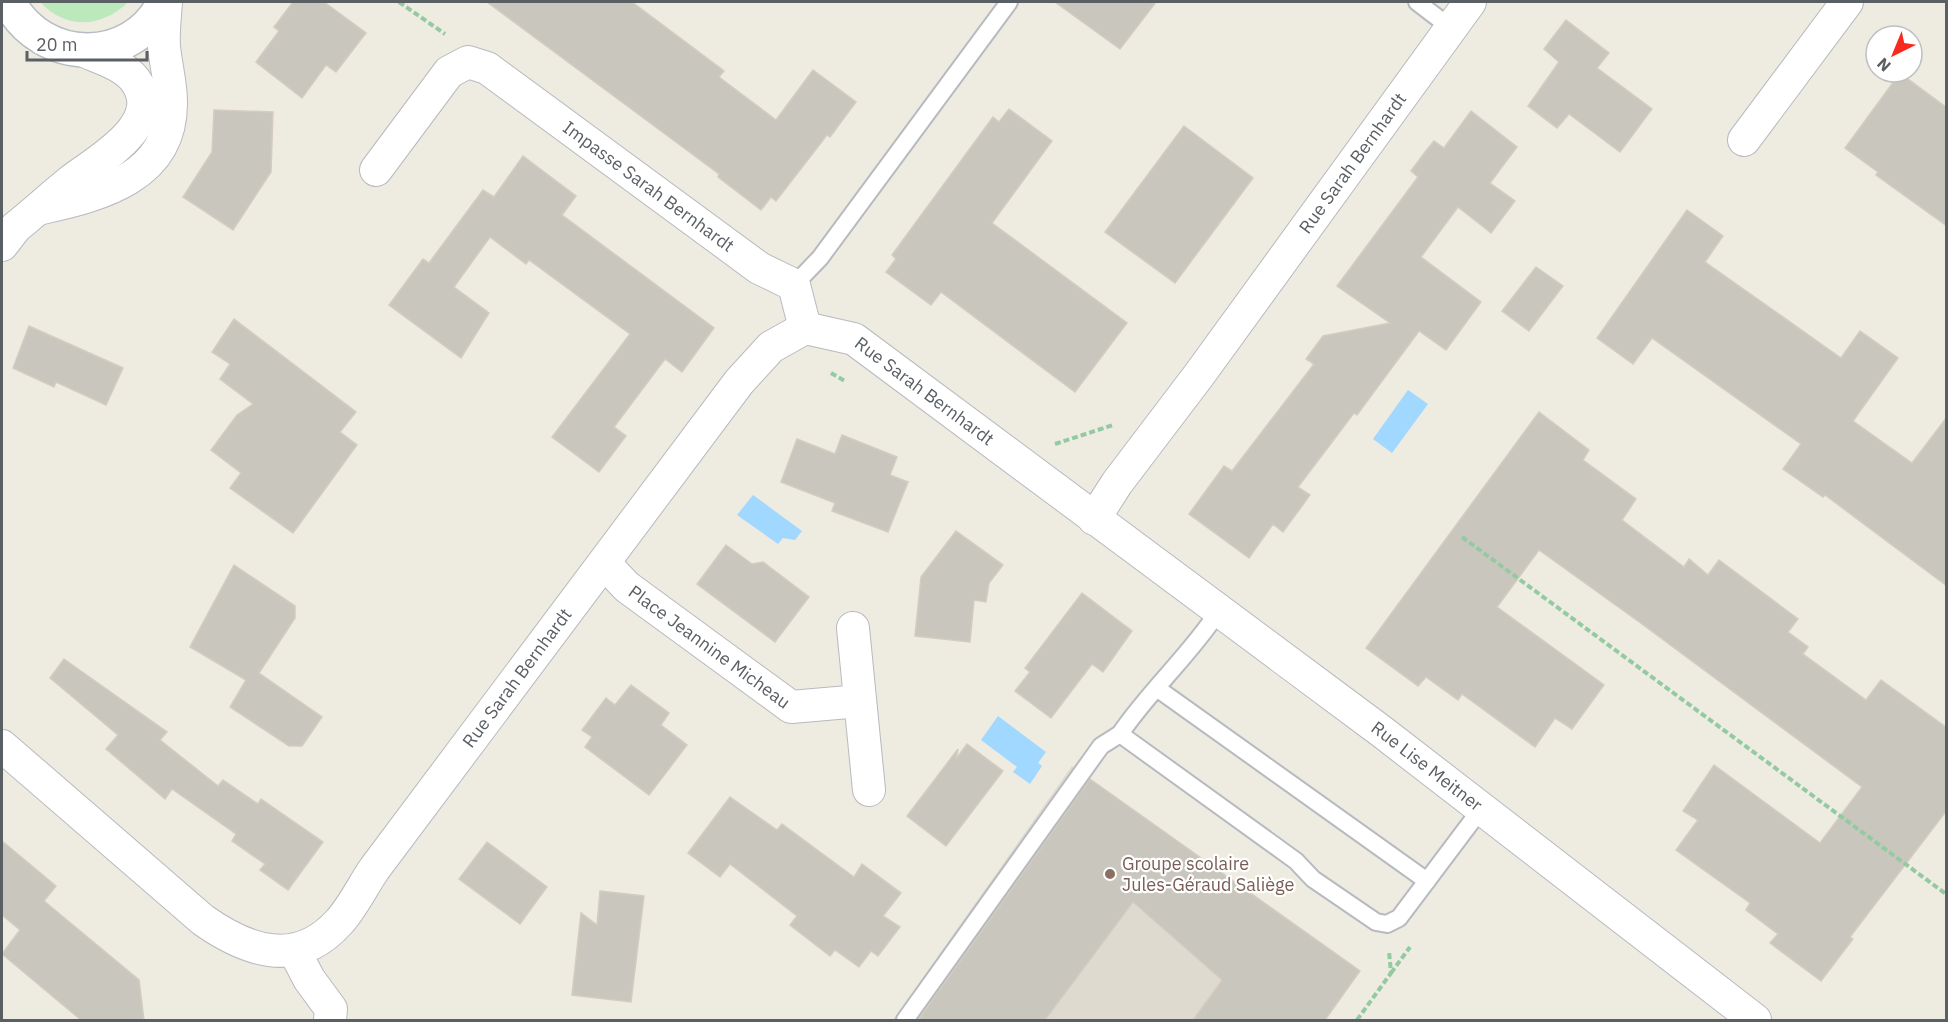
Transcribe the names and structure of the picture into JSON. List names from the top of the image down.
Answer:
{
  "streets": {
    "street": [
      "Rue Sarah Bernhardt",
      "Impasse Sarah Bernhardt",
      "Place Jeannine Micheau",
      "Rue Lise Meitner"
    ]
  },
  "crossings": [
    ["Rue Sarah Bernhardt", "Place Jeannine Micheau"],
    ["Rue Sarah Bernhardt", "Rue Lise Meitner"]
  ],
  "places": ["Groupe scolaire Jules-Géraud Saliège"],
  "scale_bar": "20 m",
  "north": "bottom left"
}
